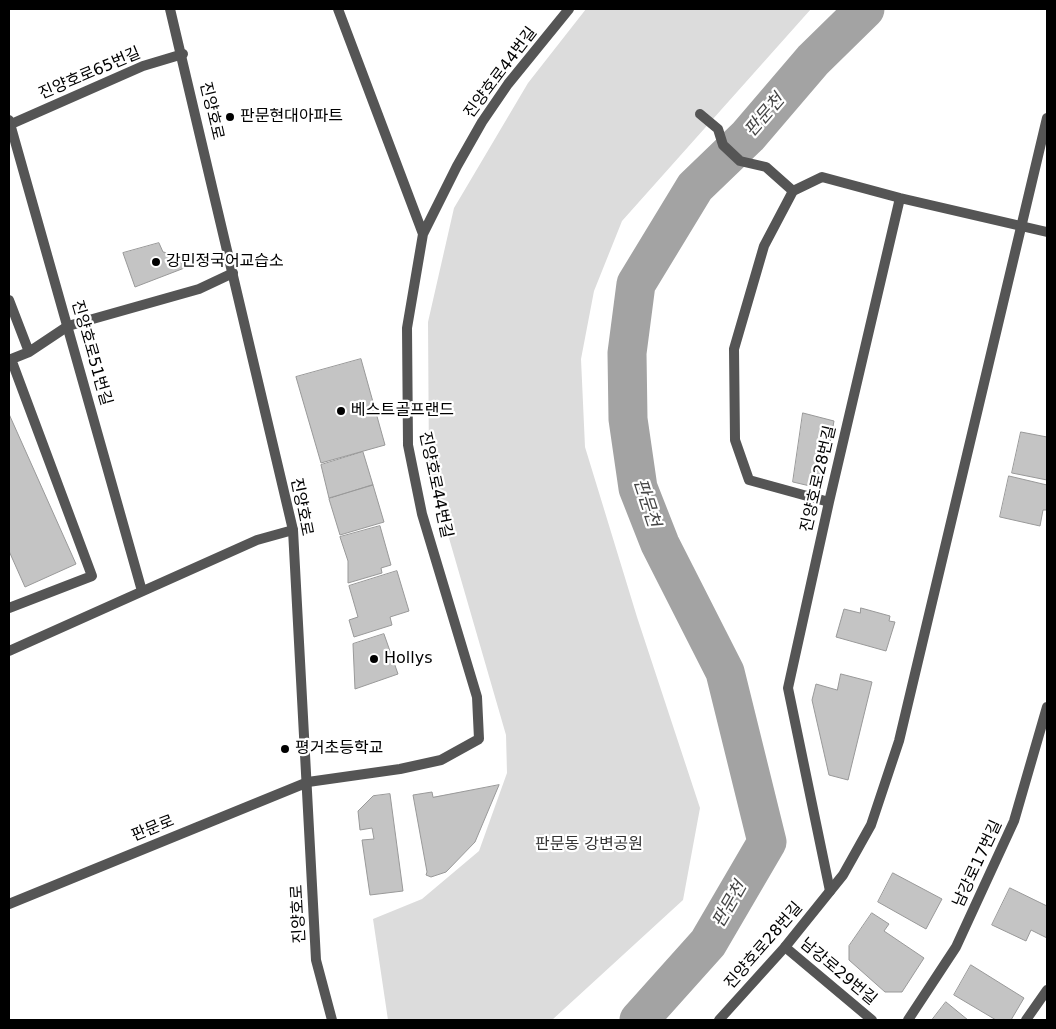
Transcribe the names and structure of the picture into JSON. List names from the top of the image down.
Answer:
{
  "streets": {
    "street": [
      "진양호로44번길",
      "진양호로65번길",
      "진양호로",
      "진양호로51번길",
      "진양호로28번길",
      "판문로",
      "남강로17번길",
      "남강로29번길"
    ]
  },
  "crossings": [
    ["진양호로44번길", "진양호로"],
    ["진양호로44번길", "판문로"],
    ["진양호로65번길", "진양호로"],
    ["진양호로65번길", "진양호로51번길"],
    ["진양호로", "판문로"],
    ["진양호로28번길", "남강로29번길"]
  ],
  "water": ["판문천"],
  "parks": ["판문동 강변공원"],
  "places": [
    "판문현대아파트",
    "강민정국어교습소",
    "베스트골프랜드",
    "Hollys",
    "평거초등학교"
  ]
}
